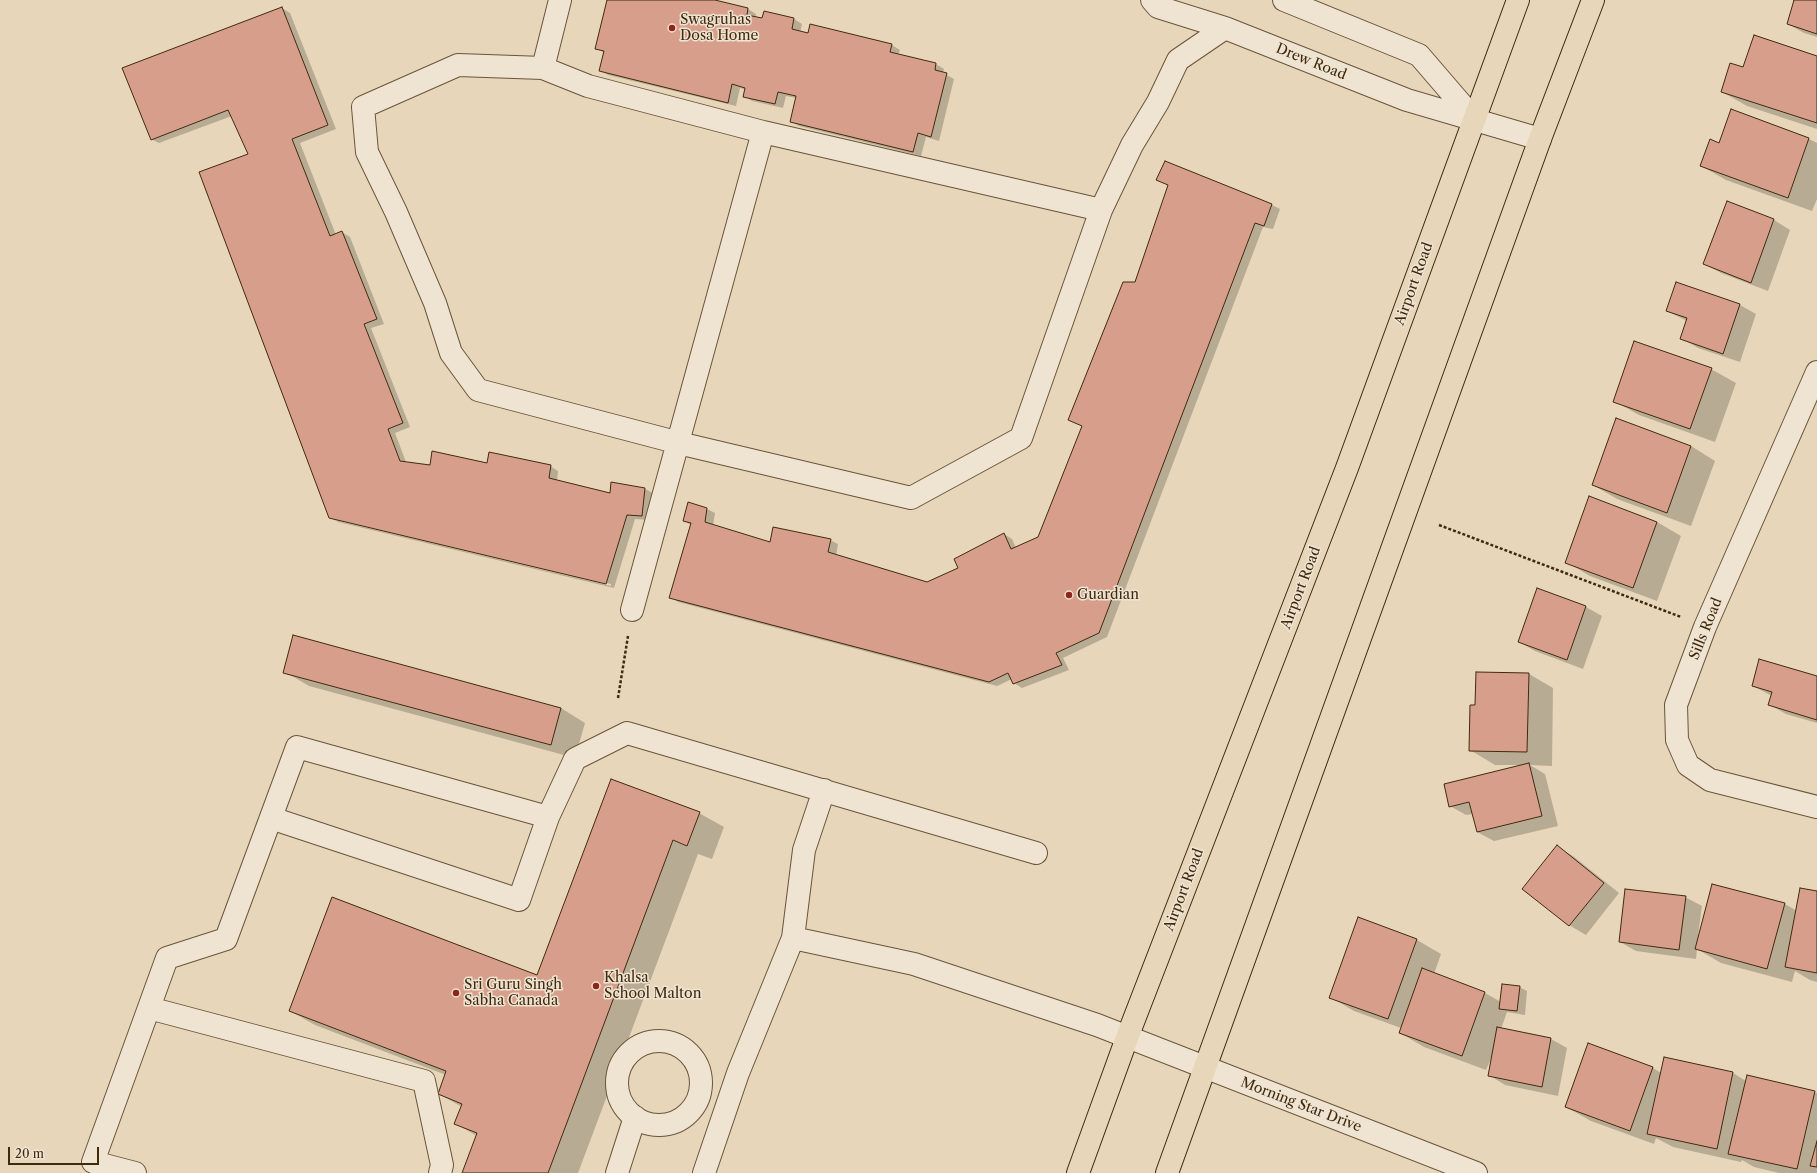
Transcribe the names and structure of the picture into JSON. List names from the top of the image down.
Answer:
{
  "streets": {
    "main road": ["Airport Road"],
    "street": ["Drew Road", "Sills Road", "Morning Star Drive"]
  },
  "crossings": [
    ["Drew Road", "Airport Road"],
    ["Airport Road", "Morning Star Drive"]
  ],
  "places": [
    "Swagruhas Dosa Home",
    "Guardian",
    "Khalsa School Malton",
    "Sri Guru Singh Sabha Canada"
  ],
  "scale_bar": "20 m"
}
